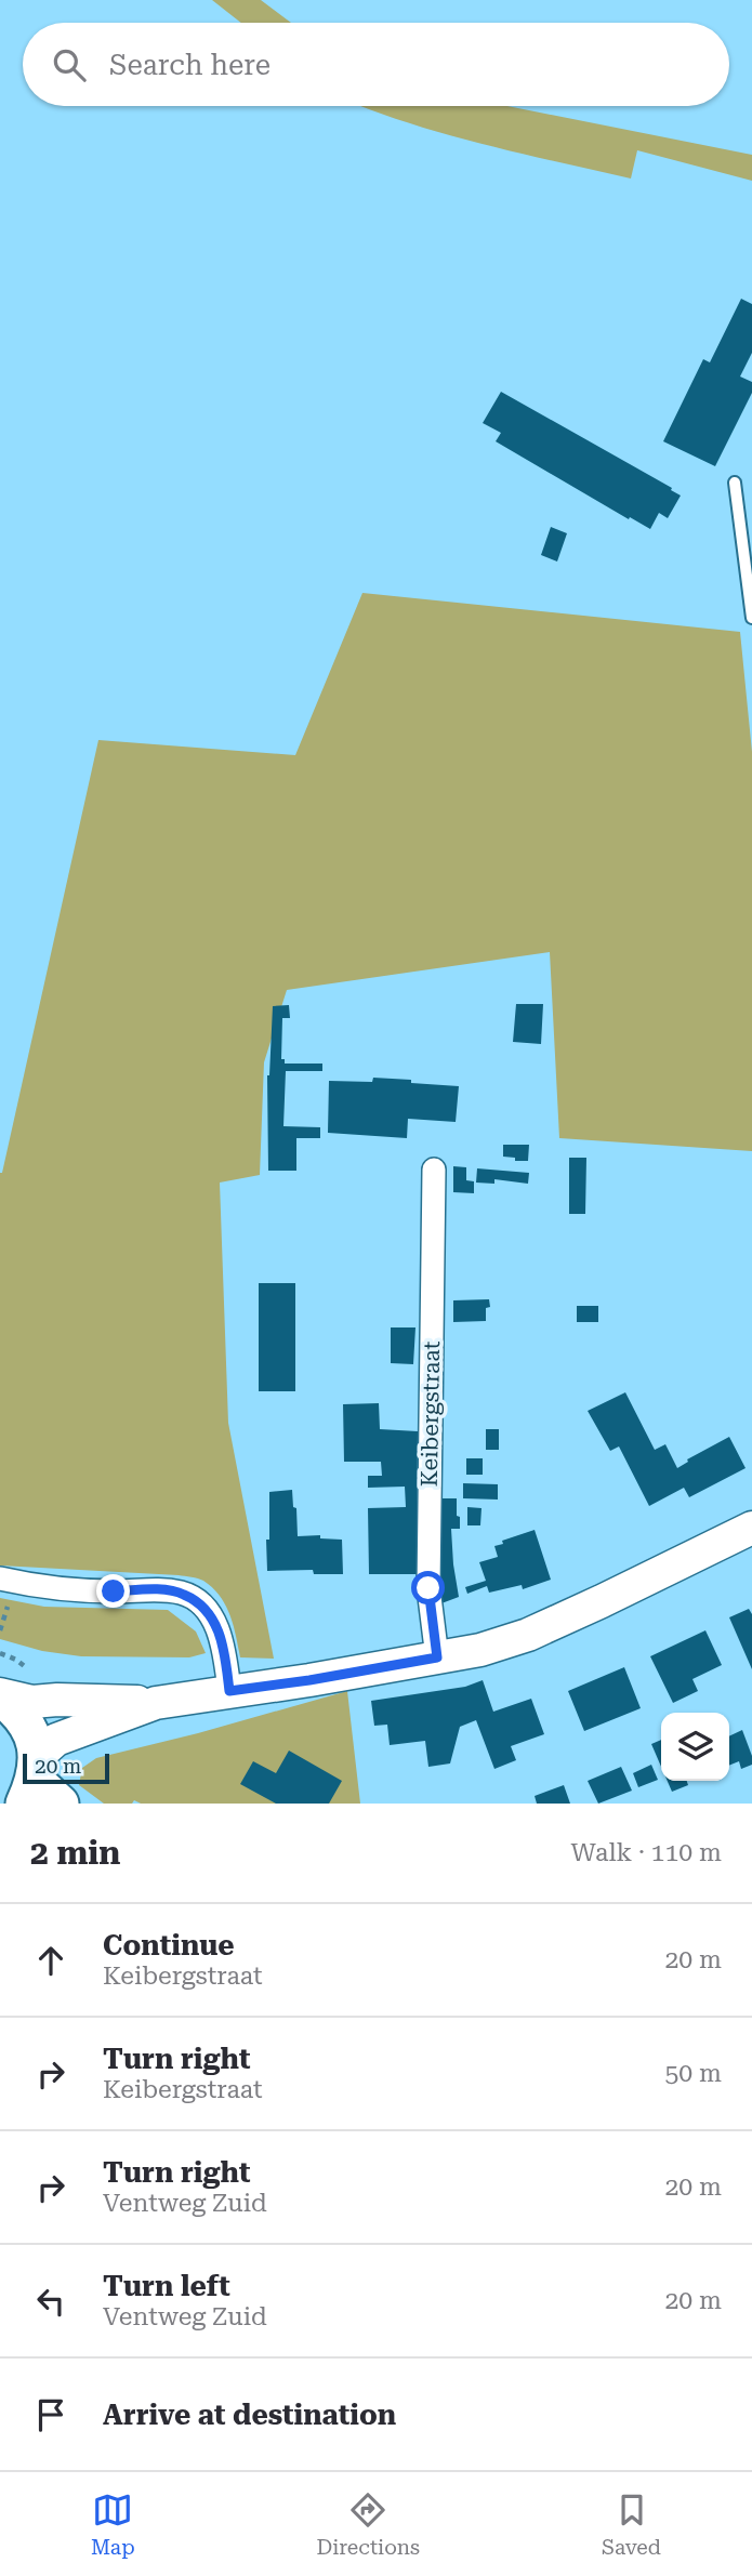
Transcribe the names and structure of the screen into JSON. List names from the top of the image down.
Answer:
{
  "streets": {
    "street": ["Keibergstraat"]
  },
  "scale_bar": "20 m",
  "page": {
    "search": "Search here",
    "scale": "20 m",
    "heading": ["2 min", "Walk · 110 m"],
    "list": [
      ["Continue", "Keibergstraat", "20 m"],
      ["Turn right", "Keibergstraat", "50 m"],
      ["Turn right", "Ventweg Zuid", "20 m"],
      ["Turn left", "Ventweg Zuid", "20 m"],
      "Arrive at destination"
    ],
    "nav": ["Map", "Directions", "Saved"]
  }
}
